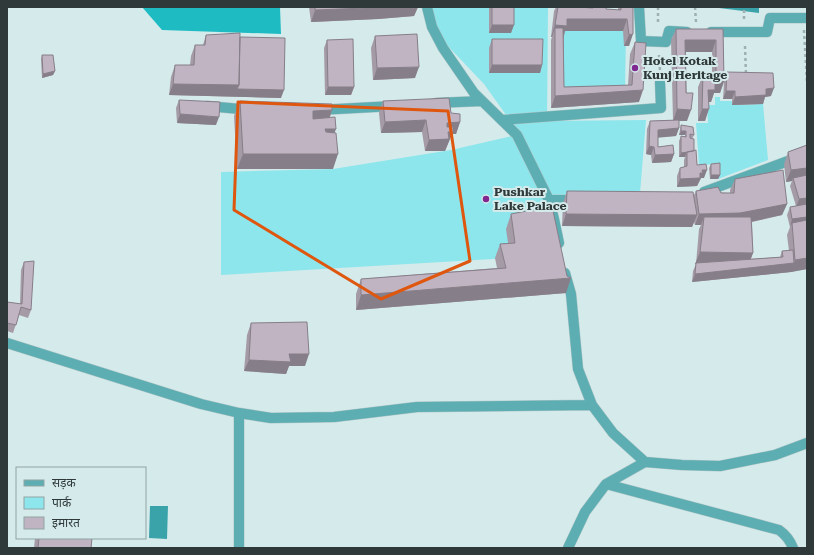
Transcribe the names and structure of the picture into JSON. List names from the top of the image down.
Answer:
{
  "places": ["Hotel Kotak Kunj Heritage", "Pushkar Lake Palace"],
  "legend": ["सड़क", "पार्क", "इमारत"]
}
